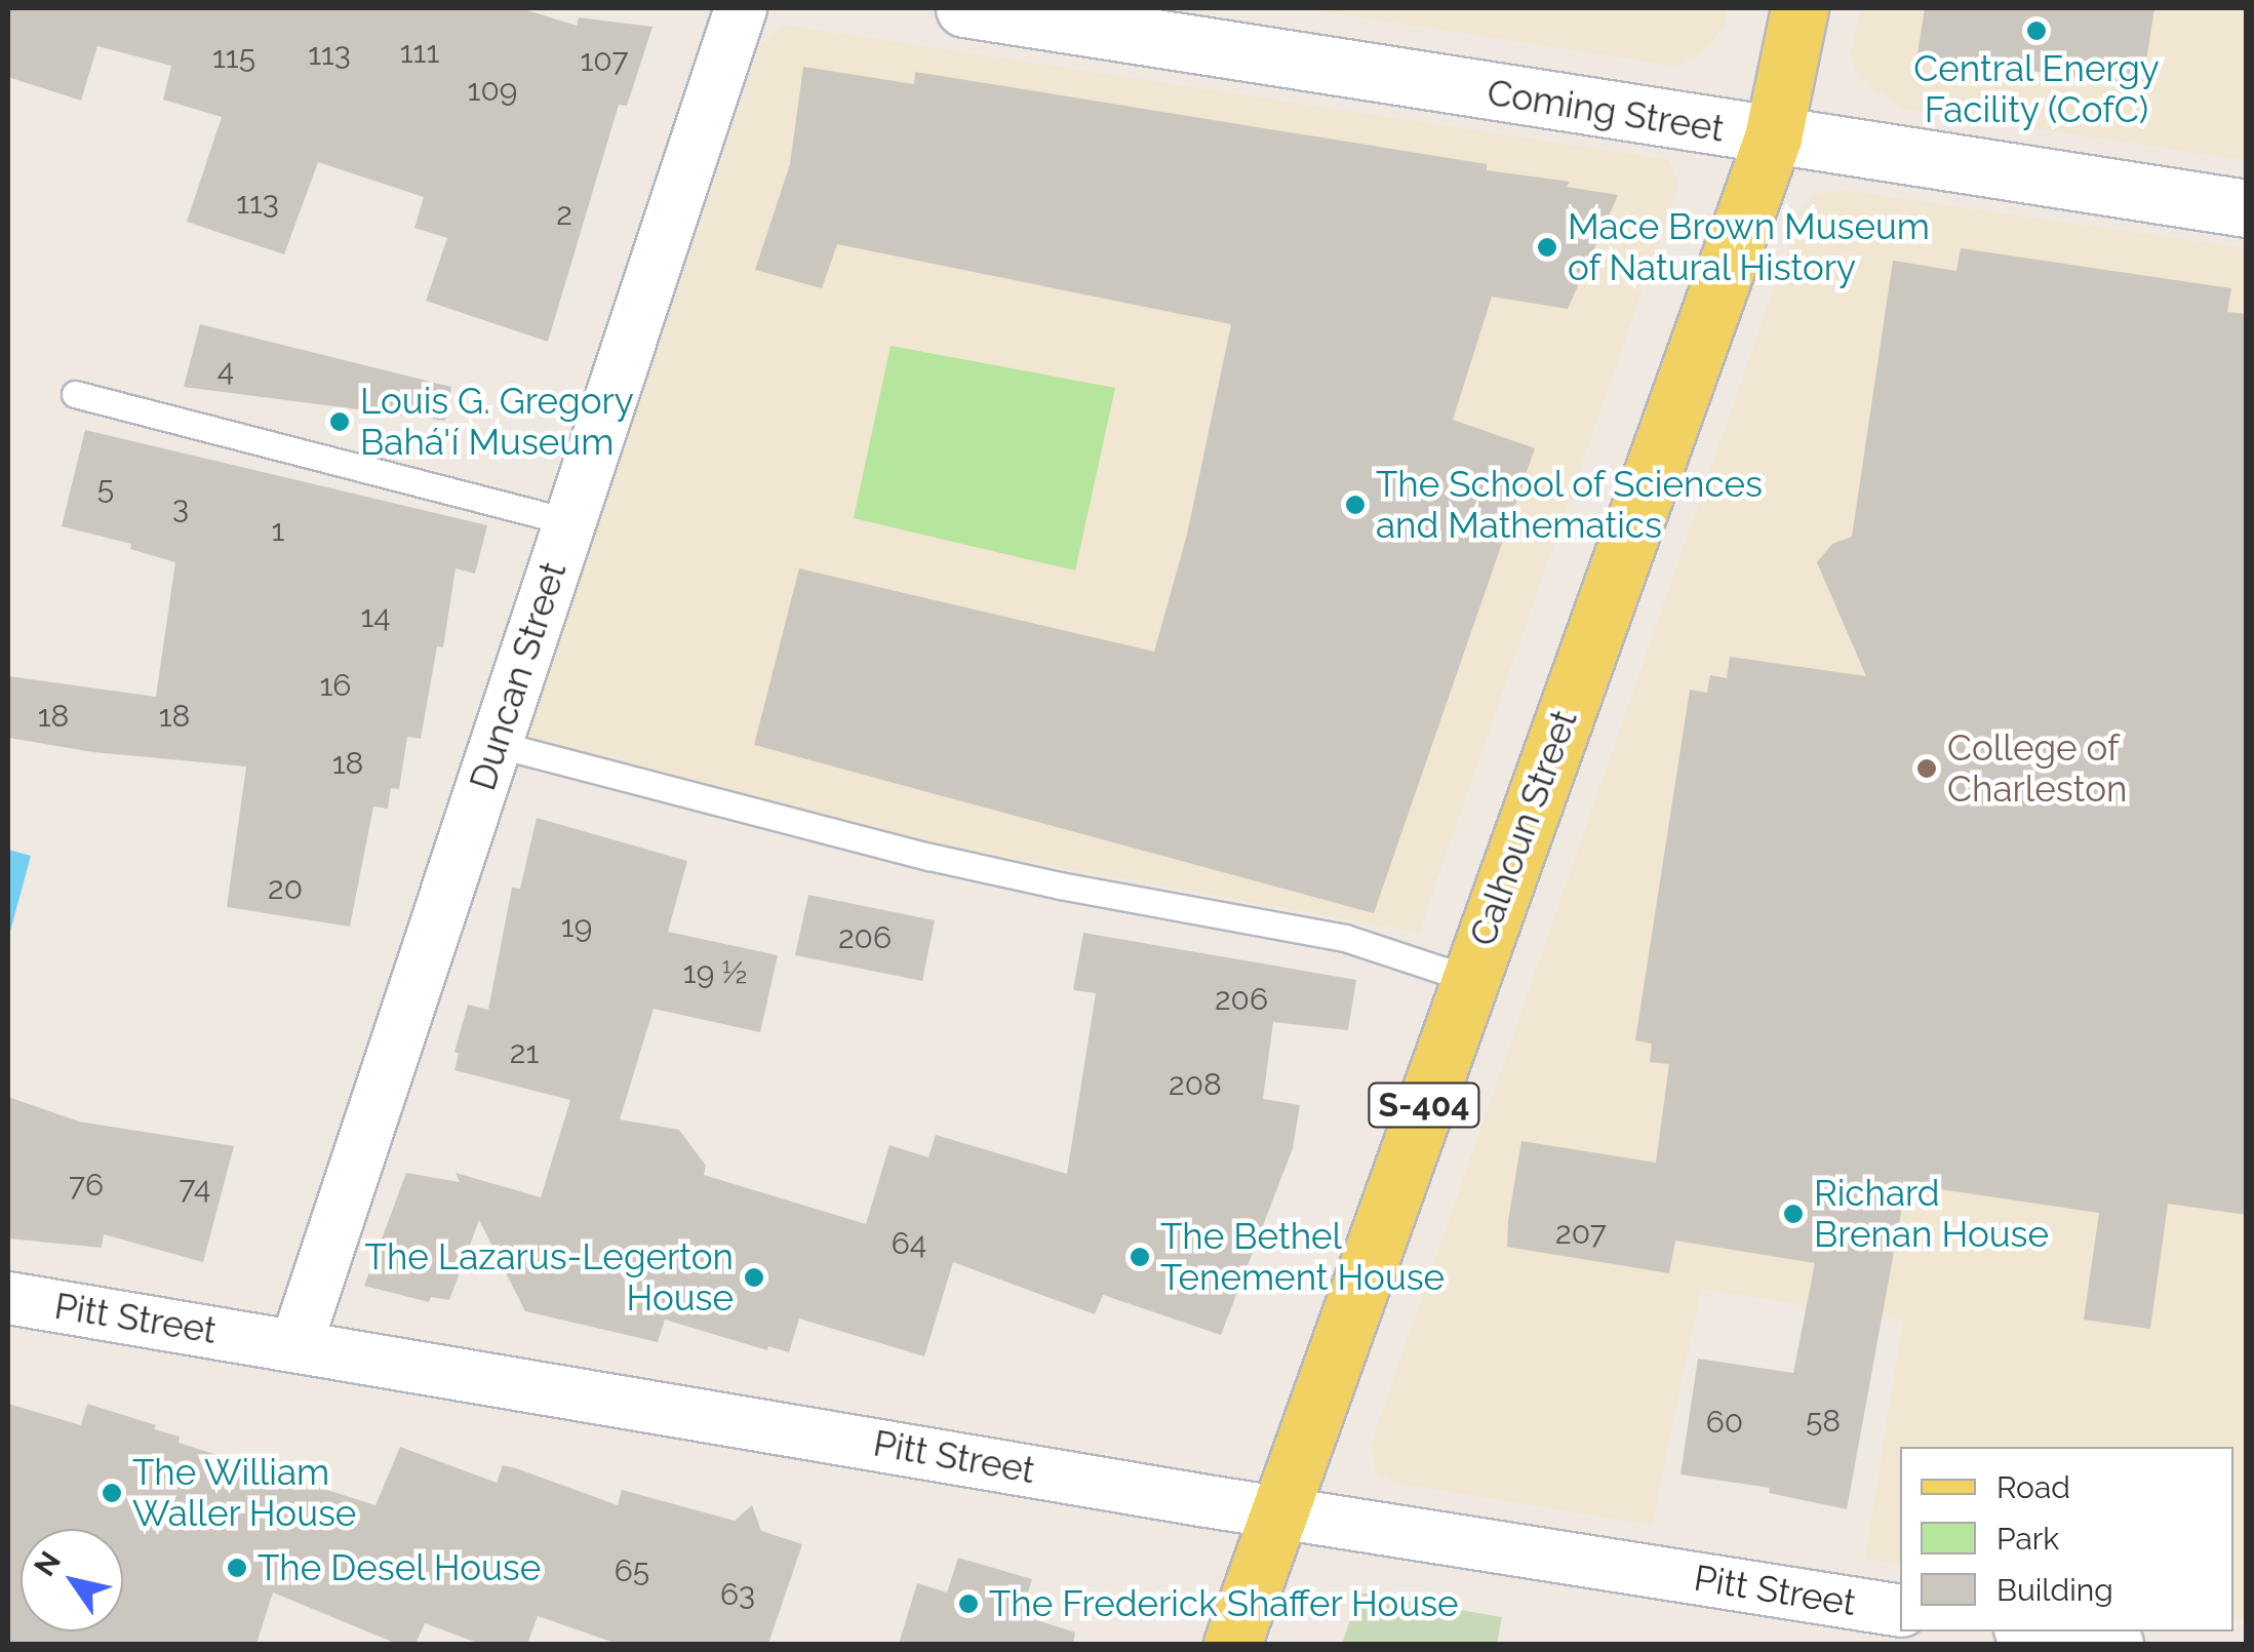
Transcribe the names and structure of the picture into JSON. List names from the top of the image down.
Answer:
{
  "streets": {
    "main road": ["Calhoun Street", "S-404"],
    "street": ["Coming Street", "Duncan Street", "Pitt Street"]
  },
  "crossings": [
    ["Coming Street", "Calhoun Street"],
    ["Duncan Street", "Pitt Street"],
    ["Calhoun Street", "Pitt Street"]
  ],
  "places": [
    "Central Energy Facility (CofC)",
    "Mace Brown Museum of Natural History",
    "Louis G. Gregory Bahá'í Museum",
    "The School of Sciences and Mathematics",
    "College of Charleston",
    "Richard Brenan House",
    "The Bethel Tenement House",
    "The Lazarus-Legerton House",
    "The William Waller House",
    "The Desel House",
    "The Frederick Shaffer House"
  ],
  "house_numbers": [
    "111",
    "113",
    "115",
    "107",
    "109",
    "113",
    "2",
    "4",
    "5",
    "3",
    "1",
    "14",
    "16",
    "18",
    "18",
    "18",
    "20",
    "19",
    "206",
    "19 ½",
    "206",
    "21",
    "208",
    "76",
    "74",
    "207",
    "64",
    "58",
    "60",
    "65",
    "63"
  ],
  "legend": ["Road", "Park", "Building"],
  "north": "top left"
}
